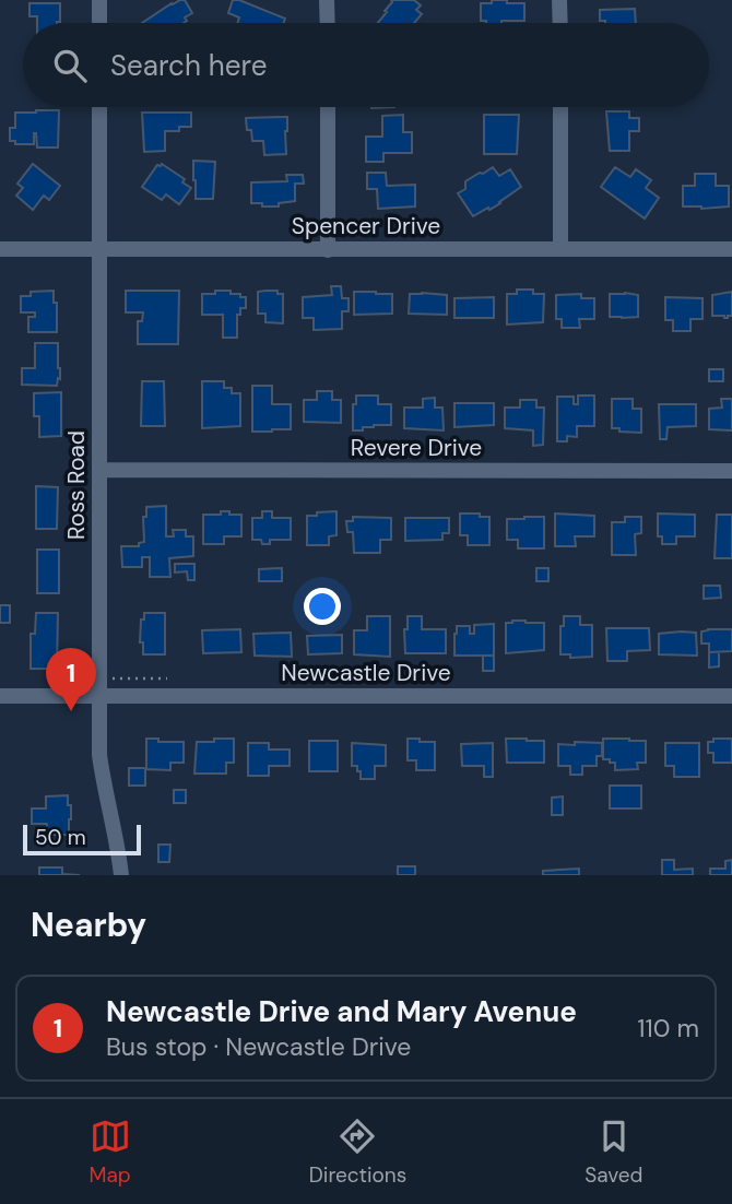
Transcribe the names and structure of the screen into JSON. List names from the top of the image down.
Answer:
{
  "streets": {
    "street": [
      "Spencer Drive",
      "Revere Drive",
      "Ross Road",
      "Newcastle Drive"
    ]
  },
  "crossings": [
    ["Spencer Drive", "Ross Road"],
    ["Revere Drive", "Ross Road"],
    ["Ross Road", "Newcastle Drive"]
  ],
  "scale_bar": "50 m",
  "page": {
    "search": "Search here",
    "pins": "1",
    "scale": "50 m",
    "heading": "Nearby",
    "list": [
      {
        "mark": "1",
        "name": "Newcastle Drive and Mary Avenue",
        "note": "Bus stop · Newcastle Drive",
        "value": "110 m"
      }
    ],
    "nav": ["Map", "Directions", "Saved"]
  }
}
